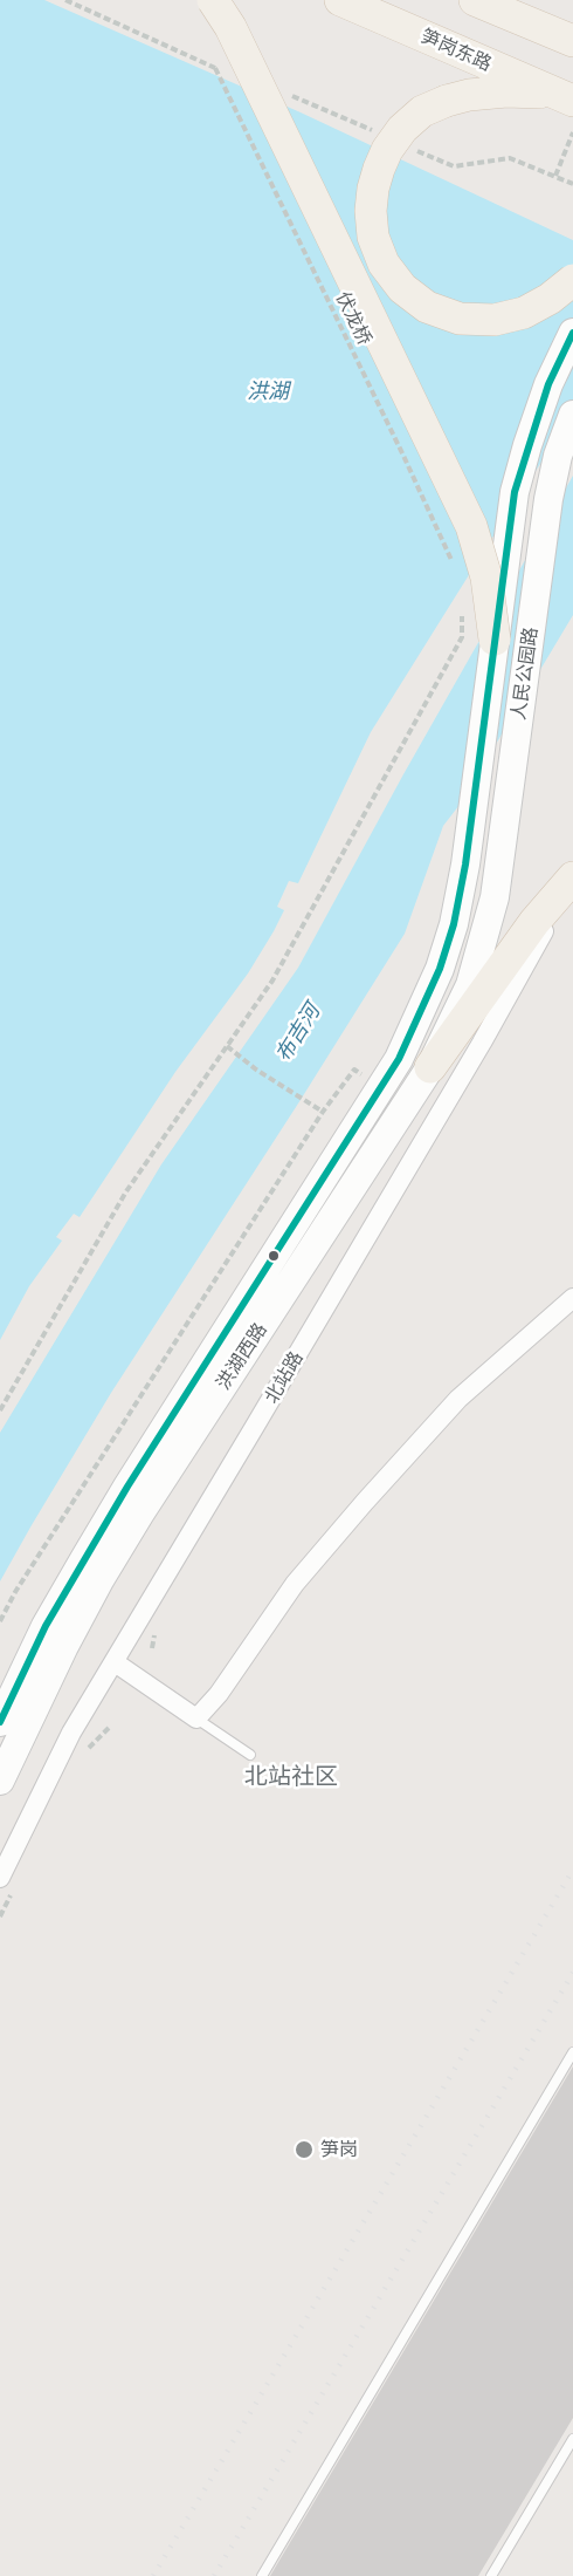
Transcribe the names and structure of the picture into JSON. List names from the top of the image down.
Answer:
{
  "streets": {
    "main road": ["笋岗东路", "人民公园路", "洪湖西路"],
    "street": ["北站路"],
    "path": ["伏龙桥"]
  },
  "crossings": [
    ["人民公园路", "洪湖西路"]
  ],
  "districts": ["北站社区"],
  "water": ["洪湖", "布吉河"],
  "places": ["笋岗"]
}
